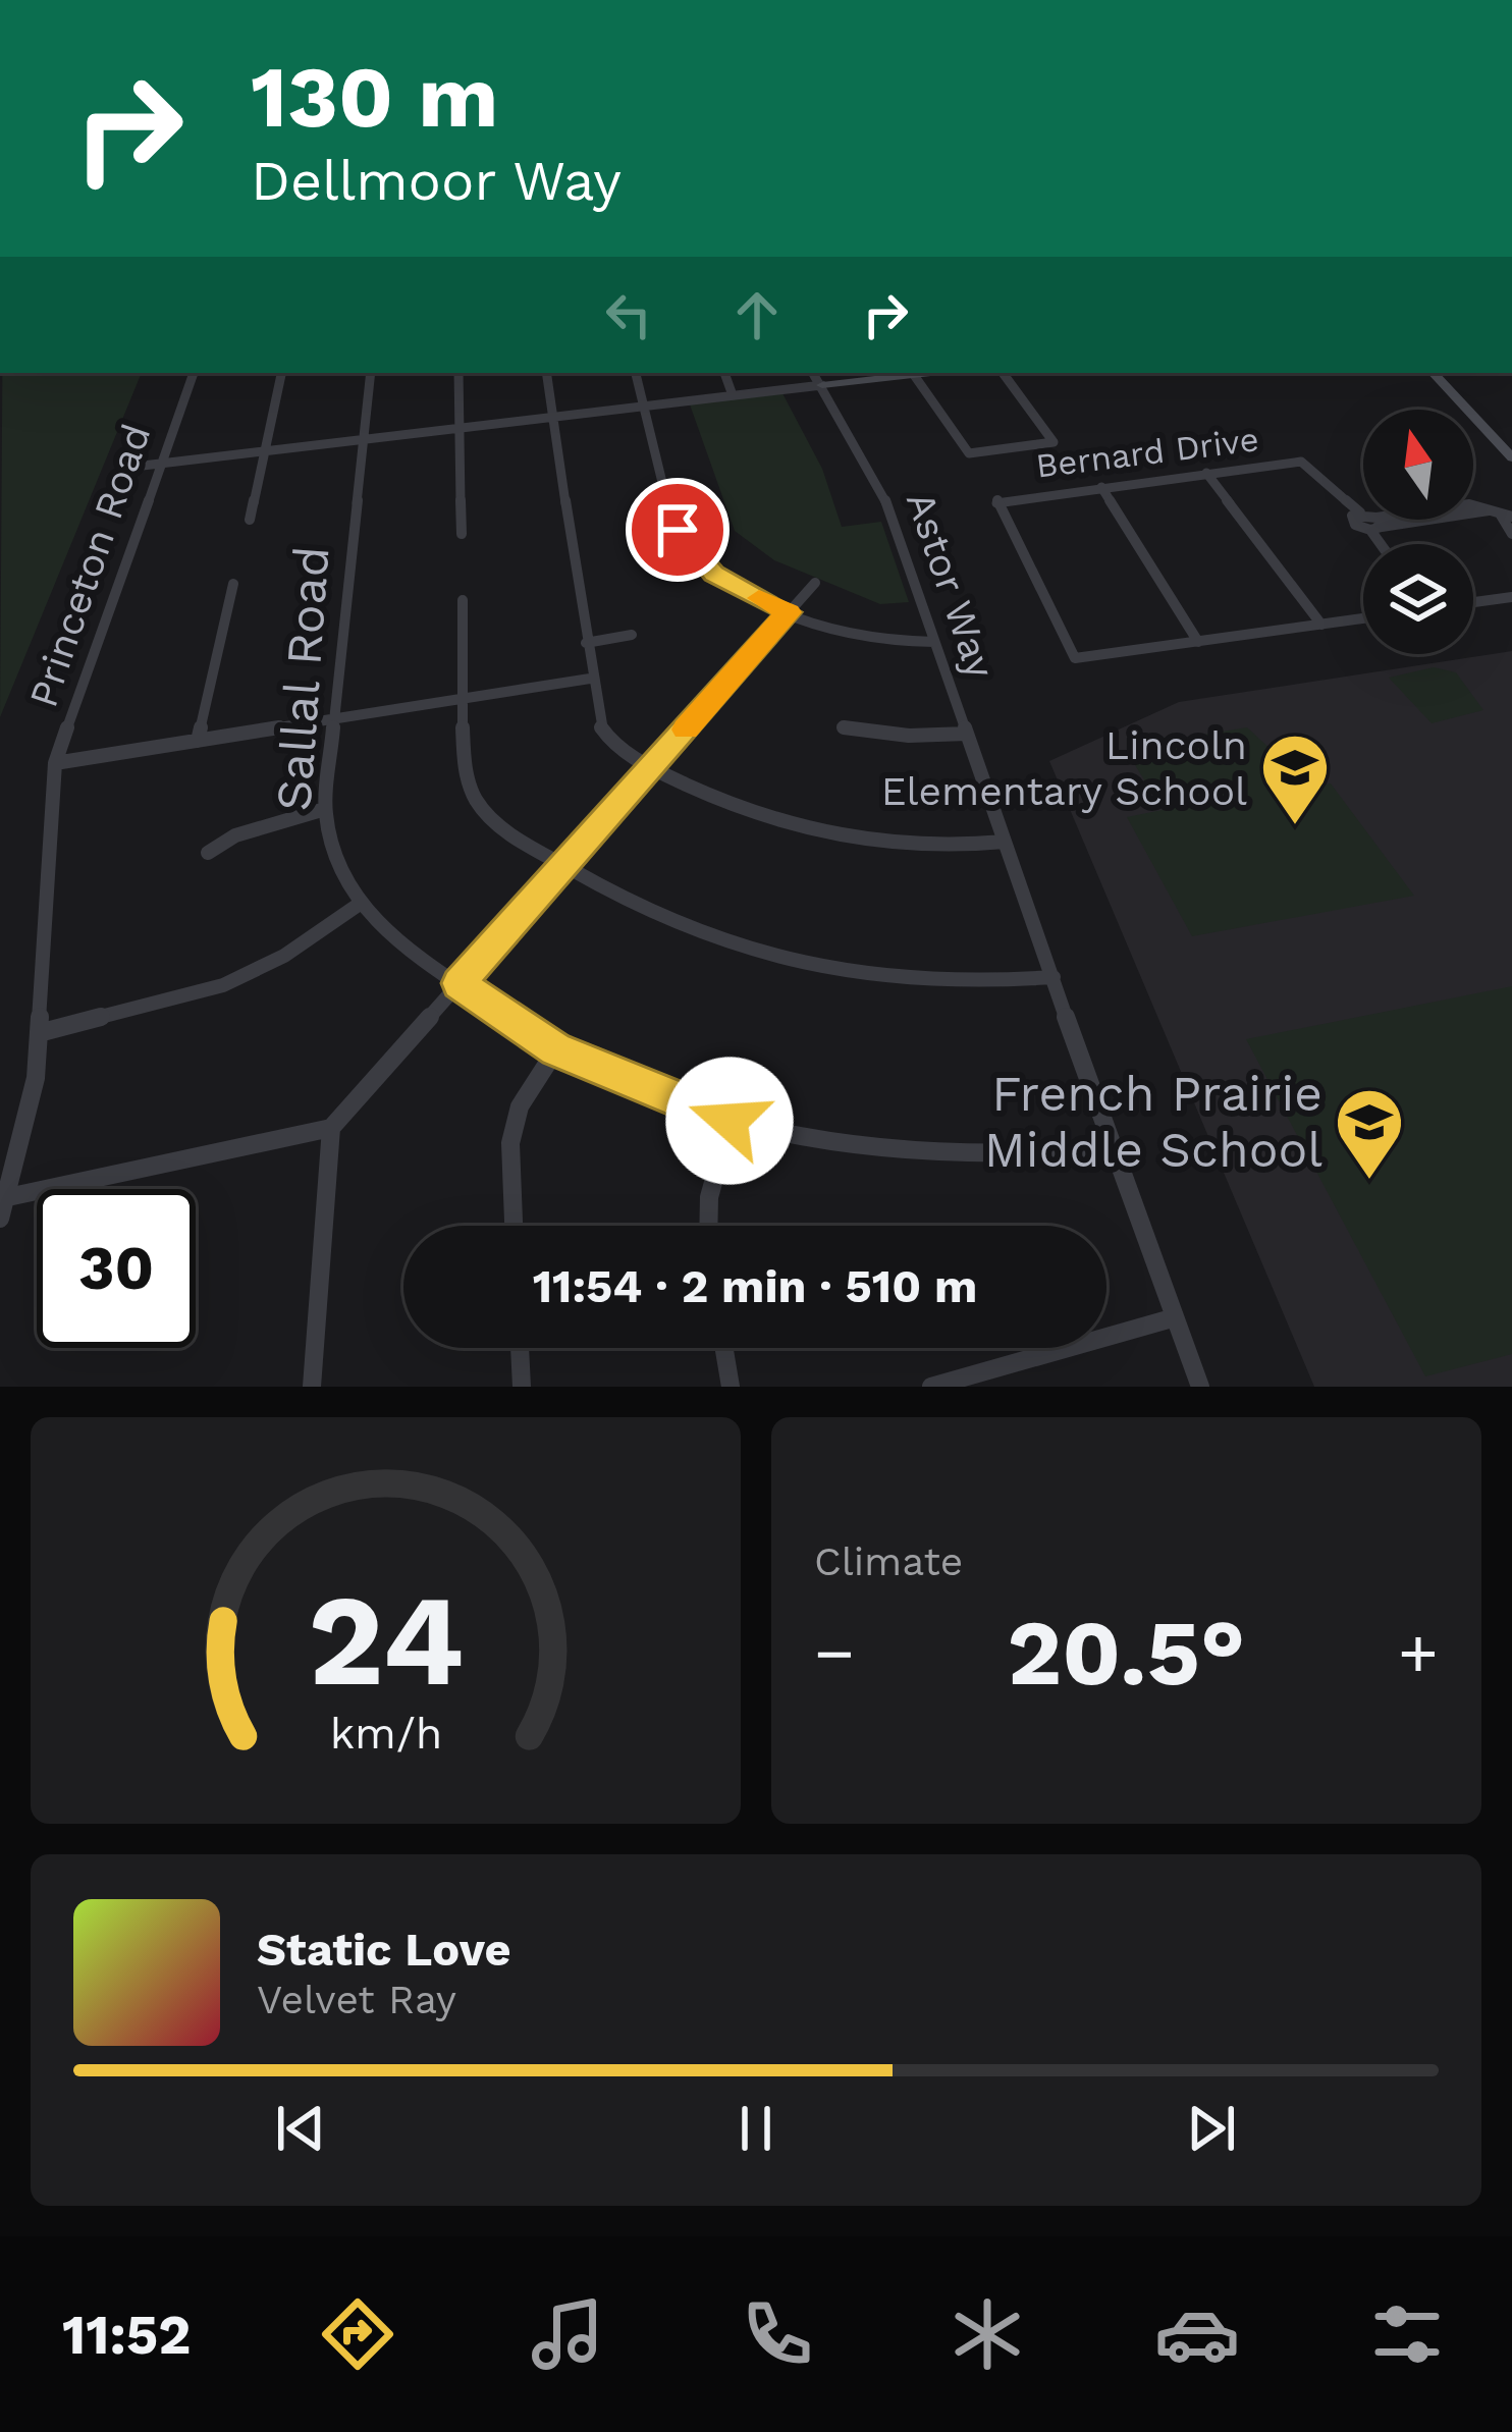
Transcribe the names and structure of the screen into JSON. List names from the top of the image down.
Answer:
{
  "streets": {
    "street": [
      "Bernard Drive",
      "Princeton Road",
      "Astor Way",
      "Sallal Road"
    ]
  },
  "crossings": [
    ["Astor Way", "Sallal Road"]
  ],
  "places": {
    "school or university": ["Lincoln Elementary School", "French Prairie Middle School"]
  },
  "north": "top",
  "page": {
    "turn": ["130 m", "Dellmoor Way"],
    "limit": "30",
    "trip": "11:54 · 2 min · 510 m",
    "tile": "Climate",
    "heat": ["−", "20.5°", "+"],
    "song": ["Static Love", "Velvet Ray"],
    "tabs": "11:52",
    "gauge": ["24", "km/h"]
  }
}
